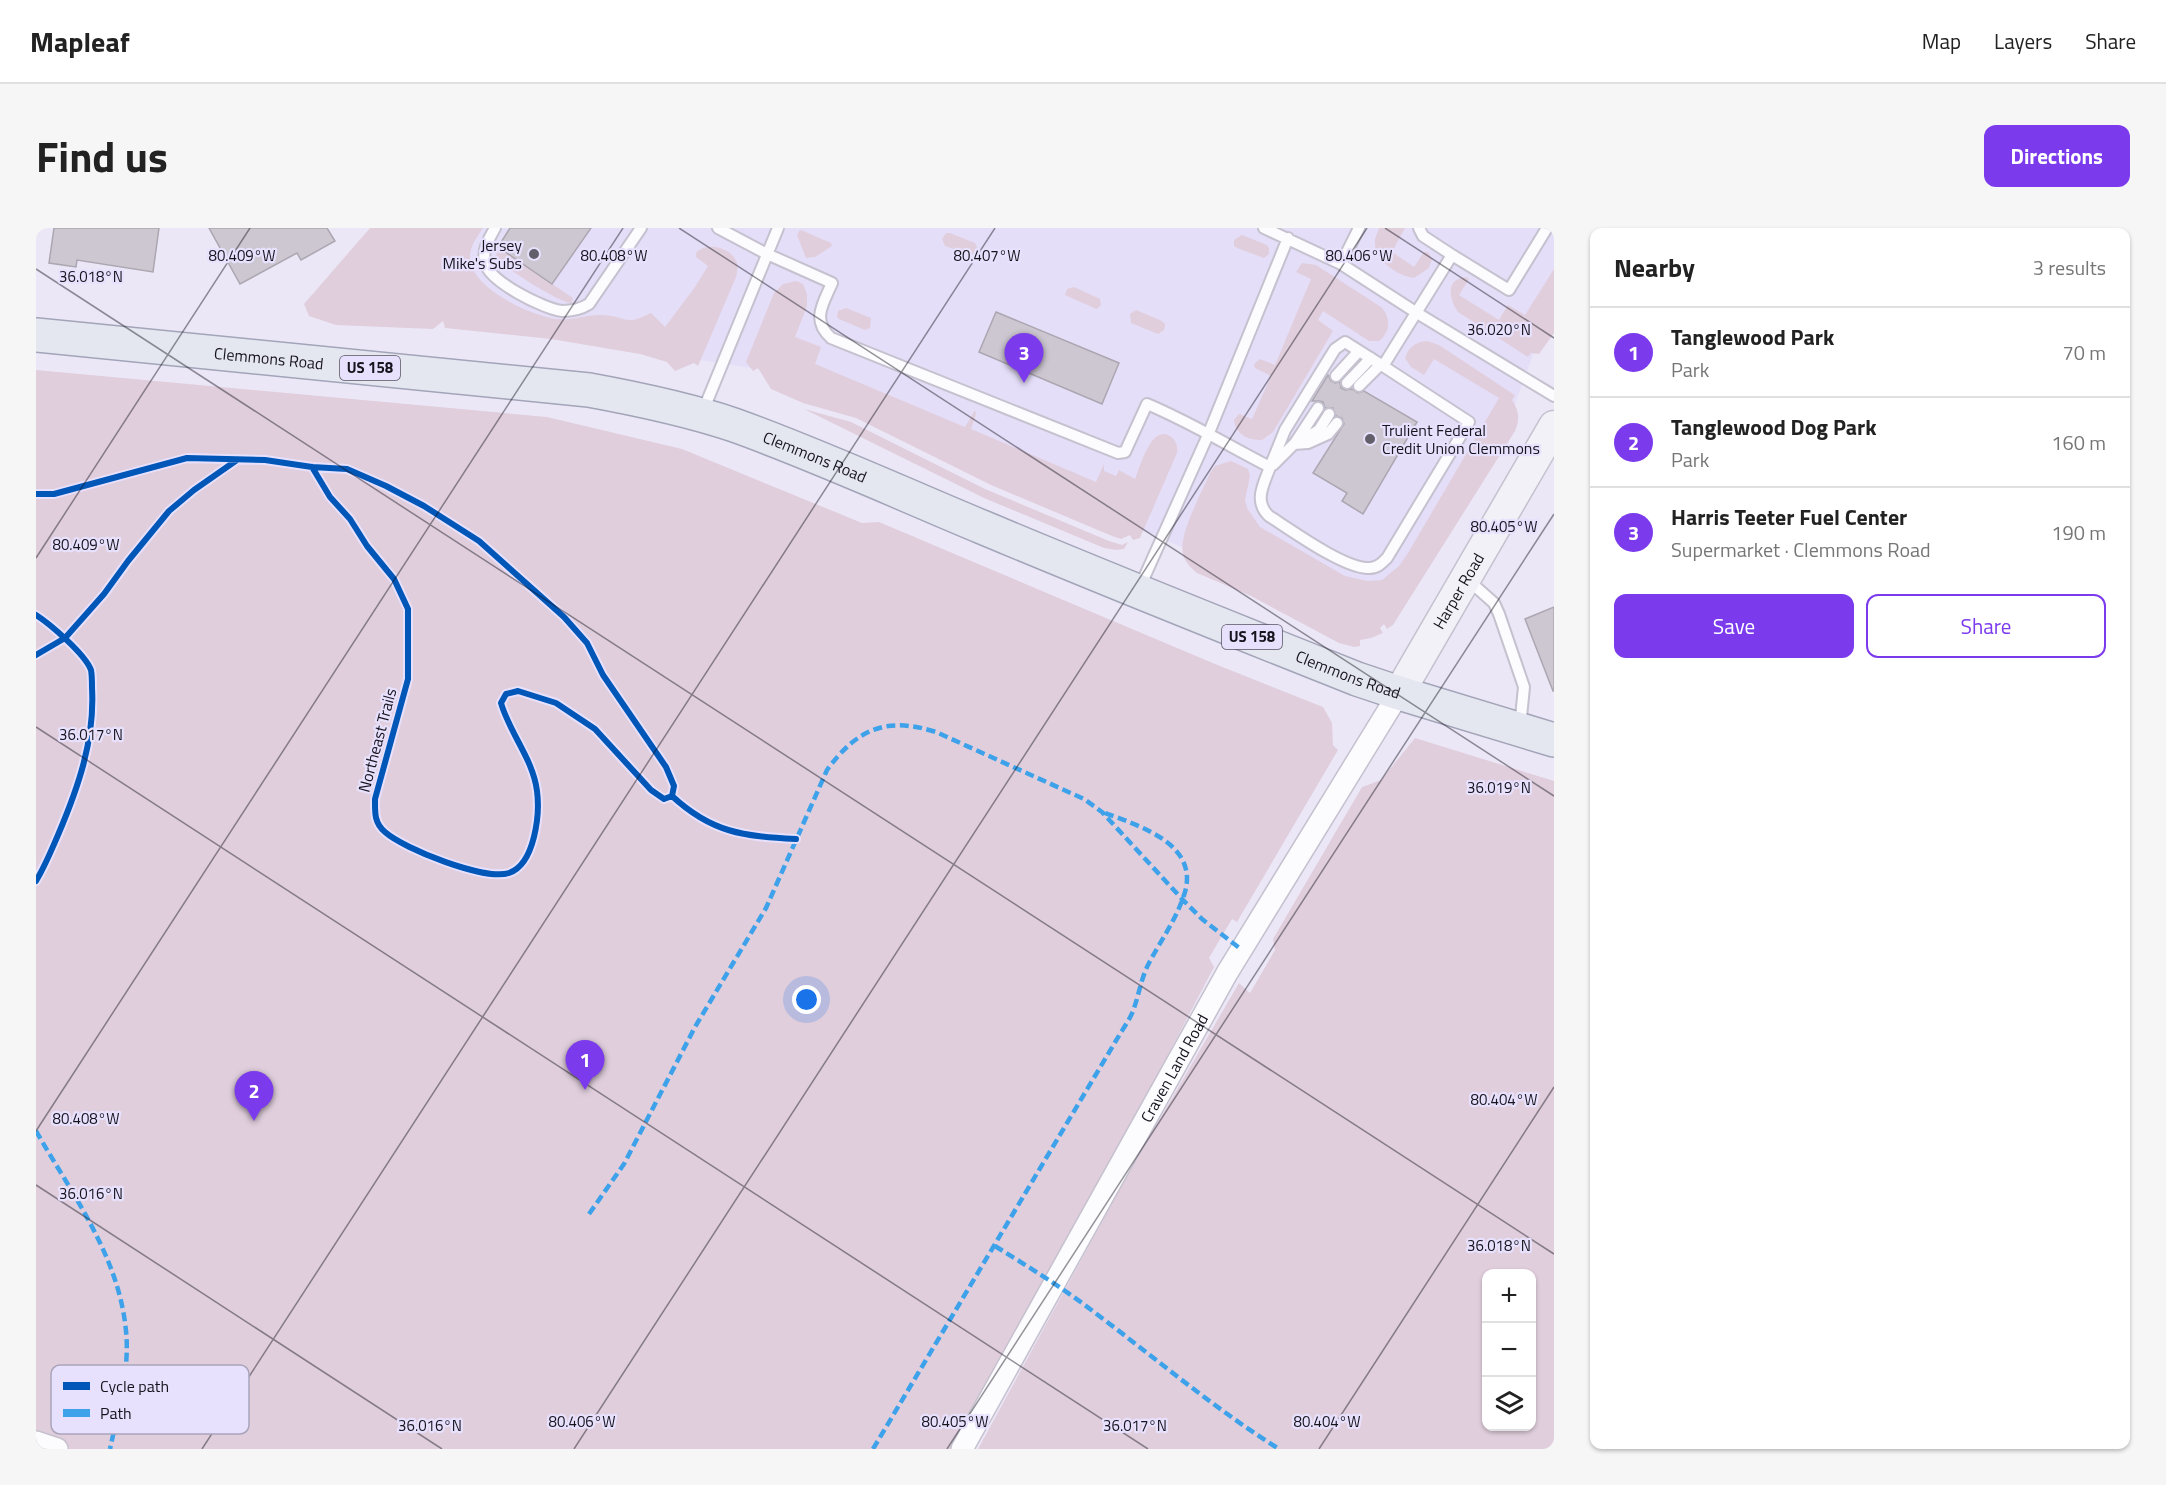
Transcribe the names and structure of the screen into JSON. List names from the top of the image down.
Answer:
{
  "streets": {
    "main road": ["Clemmons Road", "US 158", "Harper Road"],
    "street": ["Craven Land Road"],
    "cycle path": ["Northeast Trails"]
  },
  "crossings": [
    ["Clemmons Road", "Harper Road"],
    ["Clemmons Road", "Craven Land Road"],
    ["Harper Road", "Craven Land Road"]
  ],
  "places": ["Jersey Mike's Subs", "Trulient Federal Credit Union Clemmons"],
  "legend": ["Cycle path", "Path"],
  "page": {
    "header": "Mapleaf",
    "nav": ["Map", "Layers", "Share"],
    "title": "Find us",
    "buttons": [
      "Directions",
      ["Save", "Share"]
    ],
    "heading": ["Nearby", "3 results"],
    "list": [
      {
        "mark": "1",
        "name": "Tanglewood Park",
        "note": "Park",
        "value": "70 m"
      },
      {
        "mark": "2",
        "name": "Tanglewood Dog Park",
        "note": "Park",
        "value": "160 m"
      },
      {
        "mark": "3",
        "name": "Harris Teeter Fuel Center",
        "note": "Supermarket · Clemmons Road",
        "value": "190 m"
      }
    ],
    "pins": ["3", "1", "2"],
    "map_buttons": ["+", "−"]
  },
  "coordinates": [
    "80.409°W",
    "80.408°W",
    "80.406°W",
    "80.407°W",
    "36.018°N",
    "36.020°N",
    "80.405°W",
    "36.017°N",
    "36.019°N",
    "80.404°W",
    "36.016°N"
  ]
}
